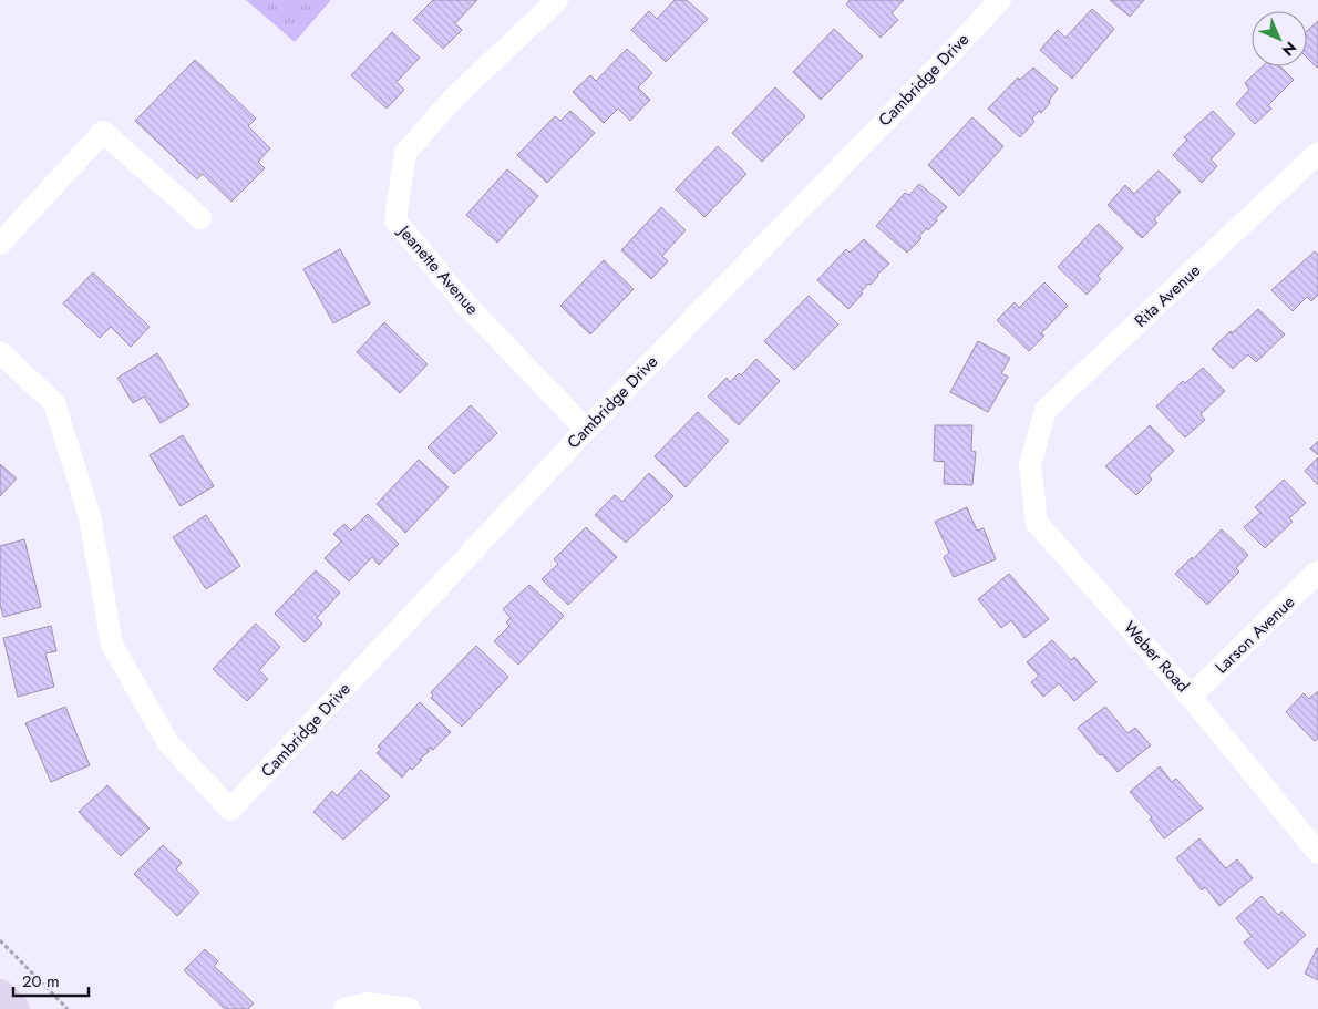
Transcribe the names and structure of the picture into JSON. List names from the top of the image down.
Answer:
{
  "streets": {
    "street": [
      "Cambridge Drive",
      "Jeanette Avenue",
      "Rita Avenue",
      "Larson Avenue",
      "Weber Road"
    ]
  },
  "crossings": [
    ["Cambridge Drive", "Jeanette Avenue"],
    ["Rita Avenue", "Weber Road"],
    ["Larson Avenue", "Weber Road"]
  ],
  "scale_bar": "20 m",
  "north": "bottom right"
}
